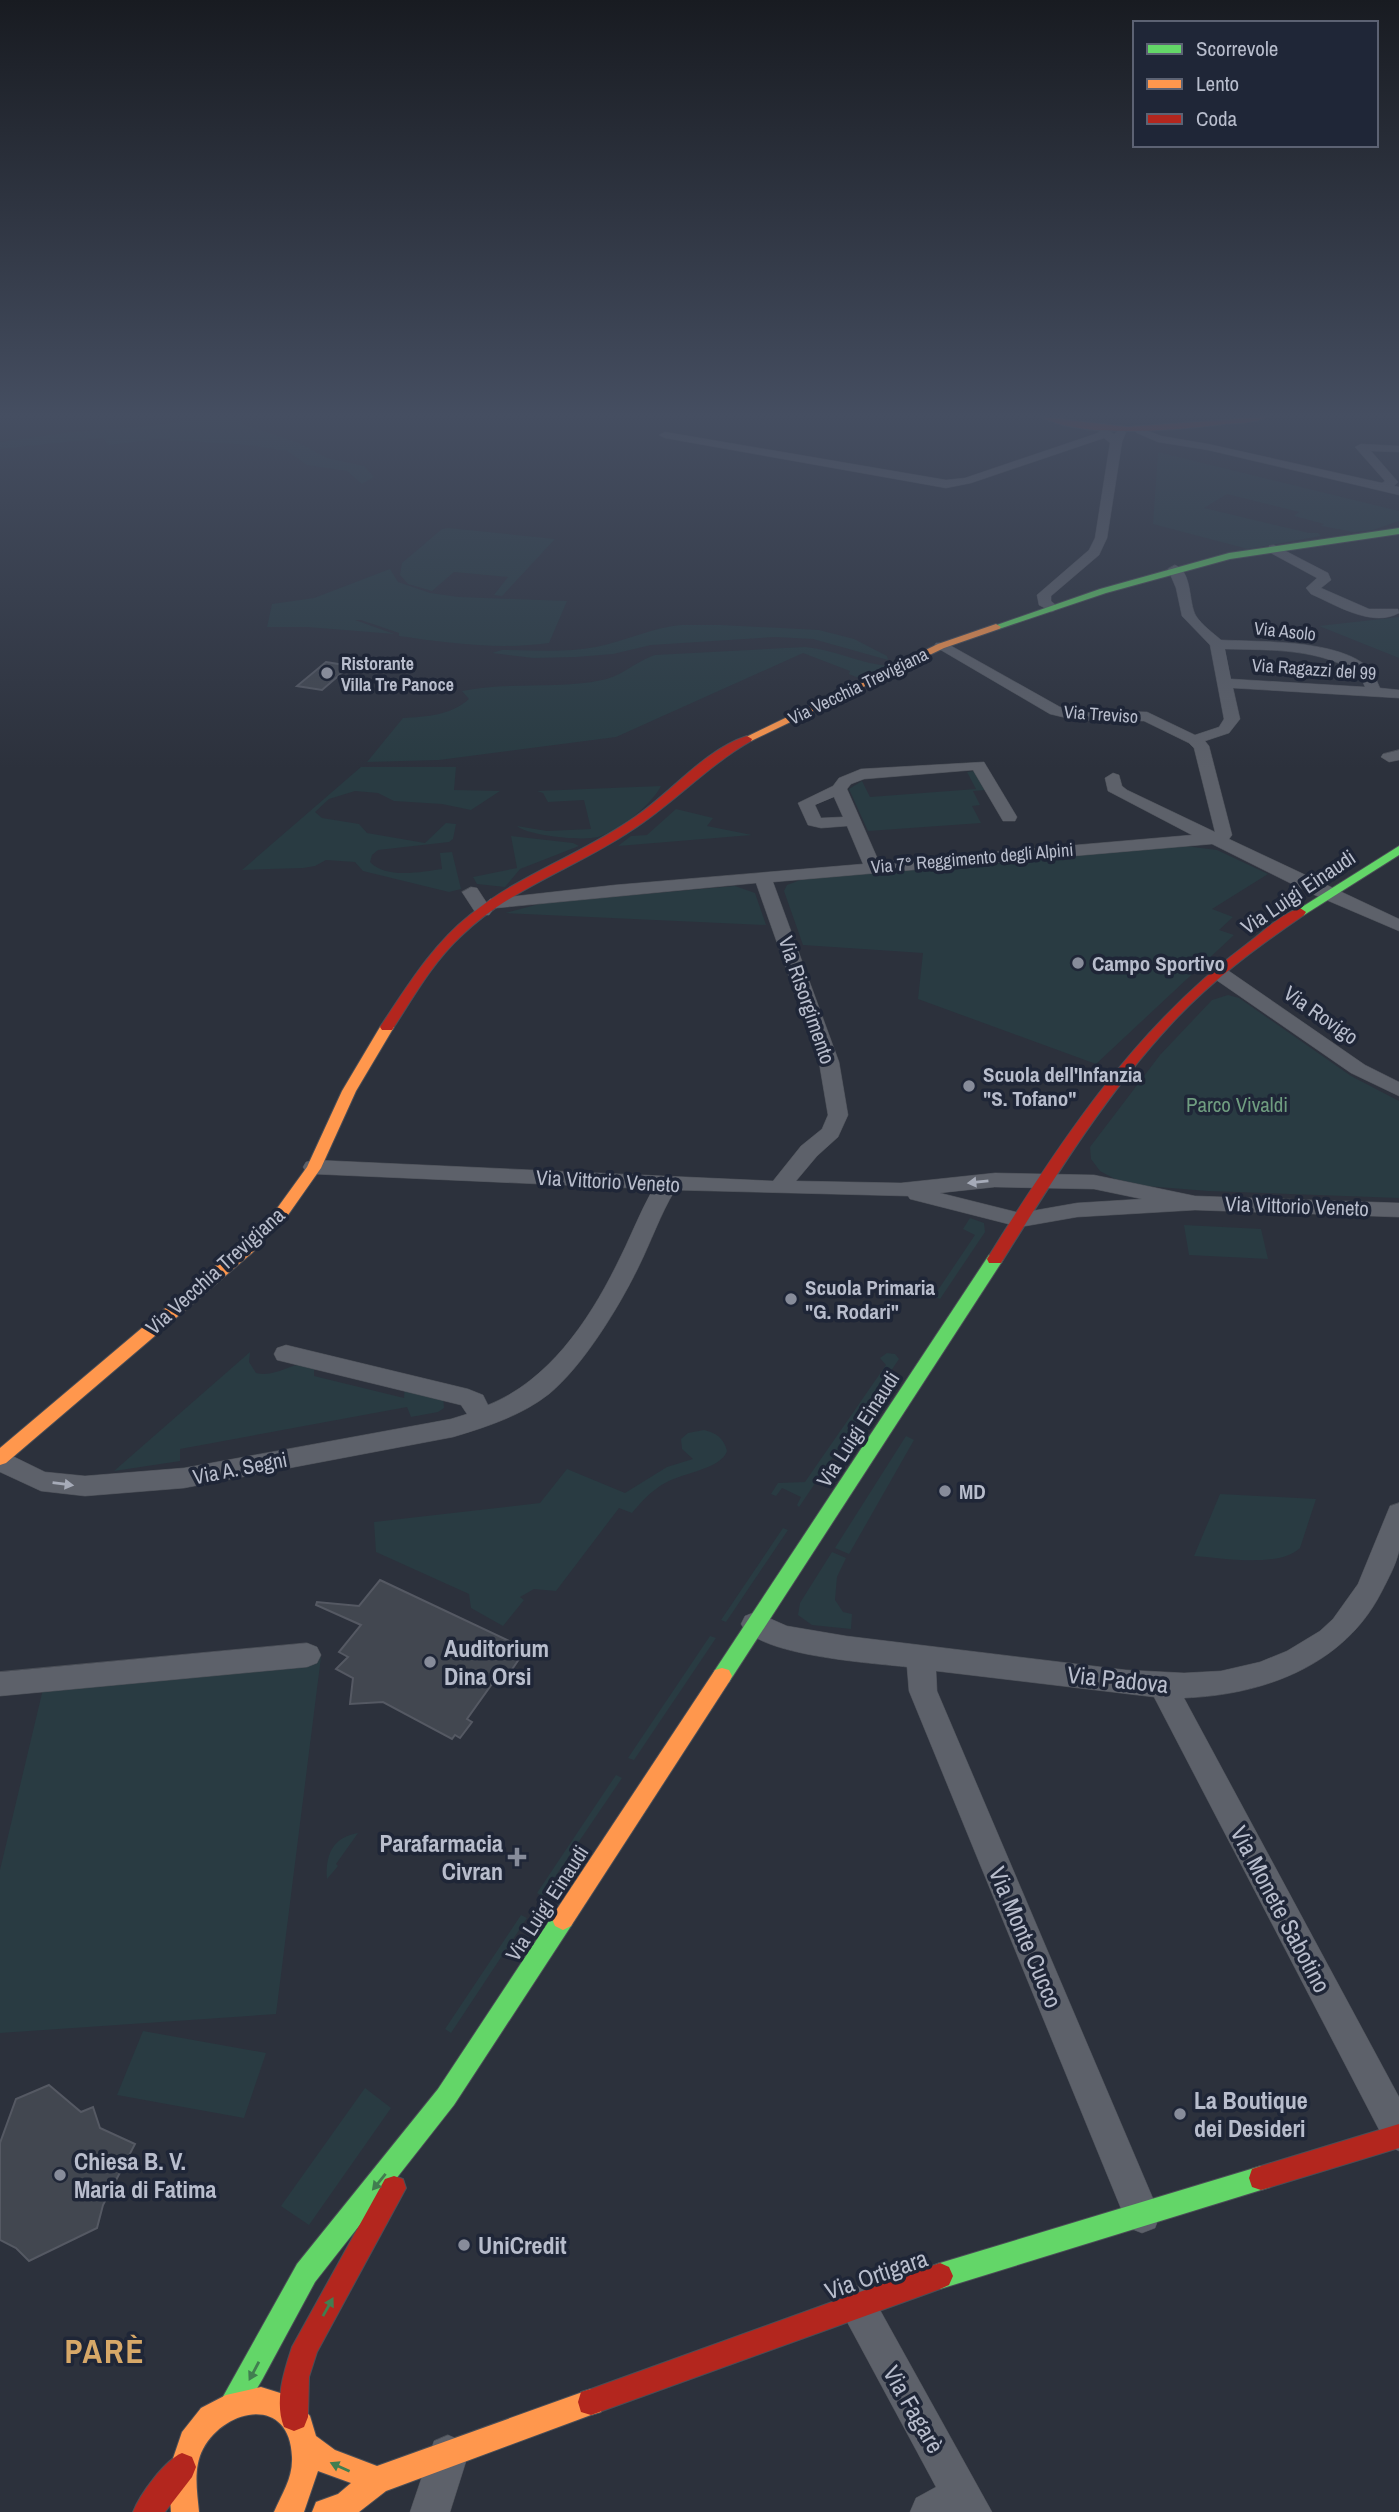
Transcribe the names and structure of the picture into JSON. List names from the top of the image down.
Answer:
{
  "streets": {
    "street": [
      "Via Asolo",
      "Via Ragazzi del 99",
      "Via Vecchia Trevigiana",
      "Via Treviso",
      "Via 7° Reggimento degli Alpini",
      "Via Luigi Einaudi",
      "Via Risorgimento",
      "Via Rovigo",
      "Via Vittorio Veneto",
      "Via A. Segni",
      "Via Padova",
      "Via Monete Sabotino",
      "Via Monte Cucco",
      "Via Ortigara",
      "Via Fagarè"
    ]
  },
  "crossings": [
    ["Via Asolo", "Via Ragazzi del 99"],
    ["Via Vecchia Trevigiana", "Via Treviso"],
    ["Via Vecchia Trevigiana", "Via 7° Reggimento degli Alpini"],
    ["Via Vecchia Trevigiana", "Via Vittorio Veneto"],
    ["Via Vecchia Trevigiana", "Via A. Segni"],
    ["Via 7° Reggimento degli Alpini", "Via Risorgimento"],
    ["Via Luigi Einaudi", "Via Rovigo"],
    ["Via Luigi Einaudi", "Via Vittorio Veneto"],
    ["Via Luigi Einaudi", "Via Padova"],
    ["Via Risorgimento", "Via Vittorio Veneto"],
    ["Via Vittorio Veneto", "Via A. Segni"],
    ["Via Padova", "Via Monete Sabotino"],
    ["Via Padova", "Via Monte Cucco"],
    ["Via Monete Sabotino", "Via Ortigara"],
    ["Via Monte Cucco", "Via Ortigara"],
    ["Via Ortigara", "Via Fagarè"]
  ],
  "districts": ["PARÈ"],
  "parks": ["Parco Vivaldi"],
  "places": {
    "other": [
      "Ristorante Villa Tre Panoce",
      "Campo Sportivo",
      "Scuola dell'Infanzia \"S. Tofano\"",
      "Scuola Primaria \"G. Rodari\"",
      "MD",
      "Auditorium Dina Orsi",
      "La Boutique dei Desideri",
      "Chiesa B. V. Maria di Fatima",
      "UniCredit"
    ],
    "health": ["Parafarmacia Civran"]
  },
  "legend": ["Scorrevole", "Lento", "Coda"]
}
